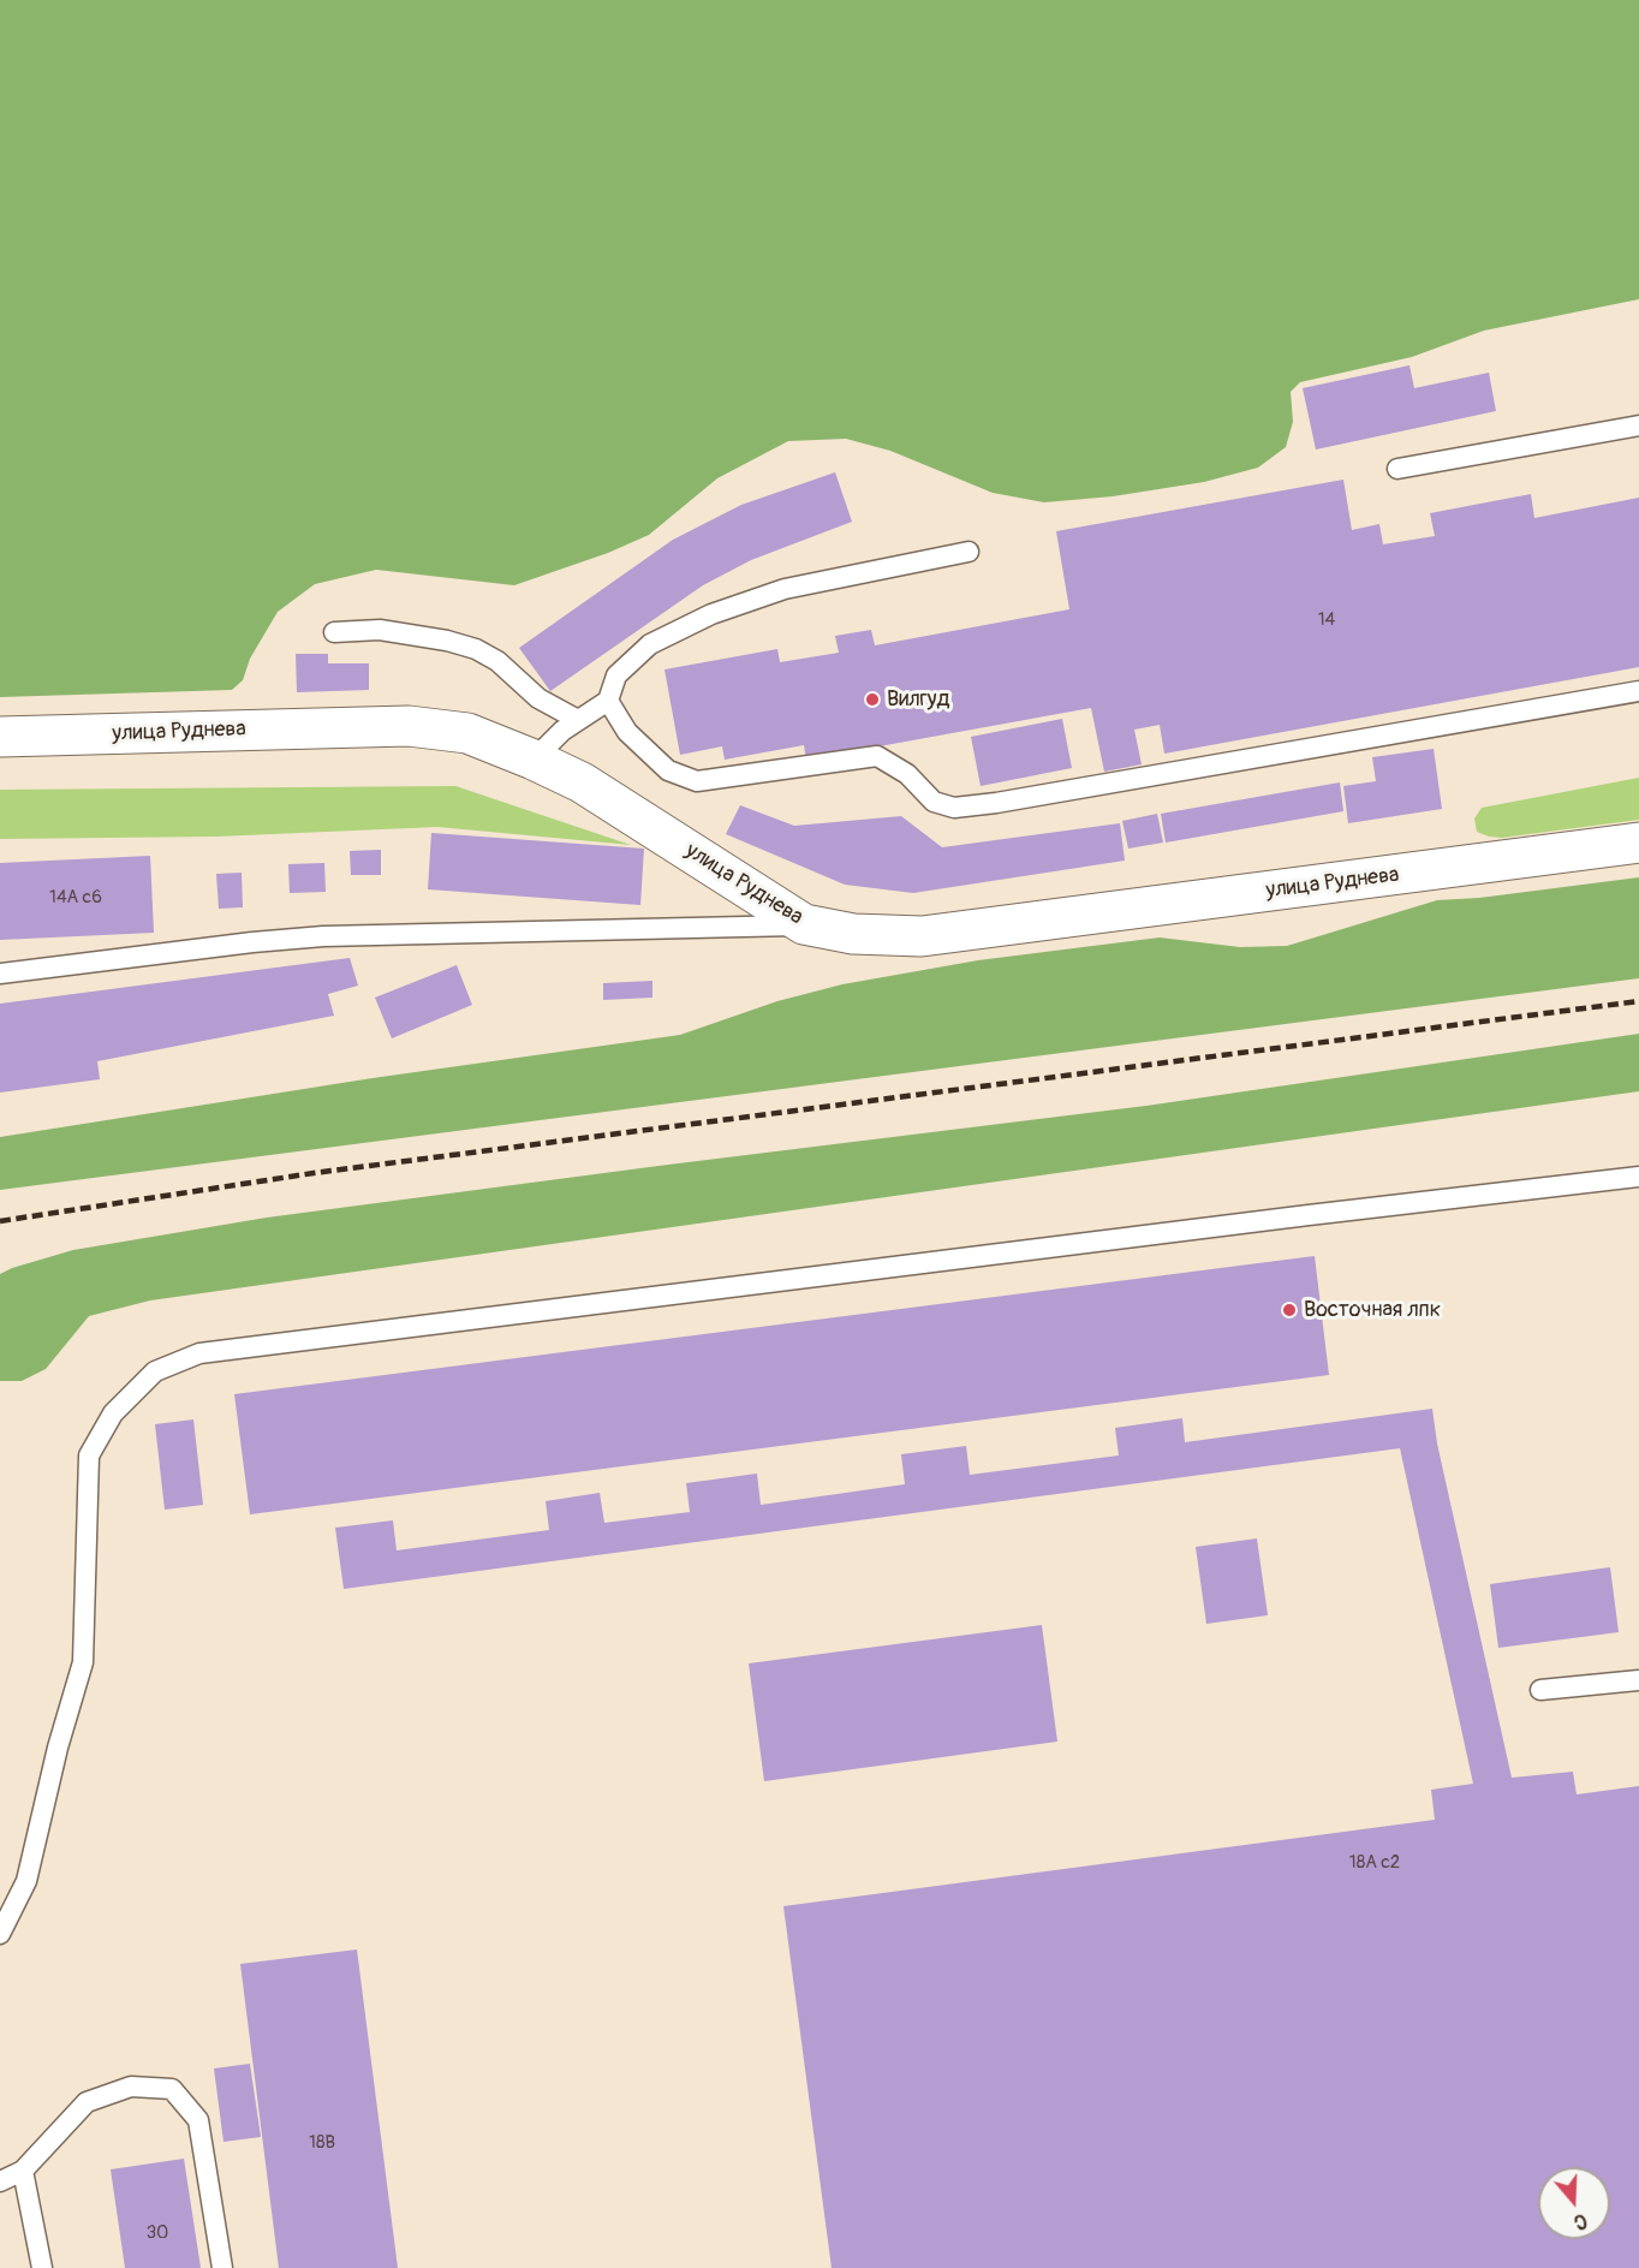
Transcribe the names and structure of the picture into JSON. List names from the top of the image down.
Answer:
{
  "streets": {
    "street": ["улица Руднева"]
  },
  "places": ["Вилгуд", "Восточная лпк"],
  "house_numbers": [
    "14",
    "14А с6",
    "18А с2",
    "18В",
    "30"
  ],
  "north": "bottom"
}
